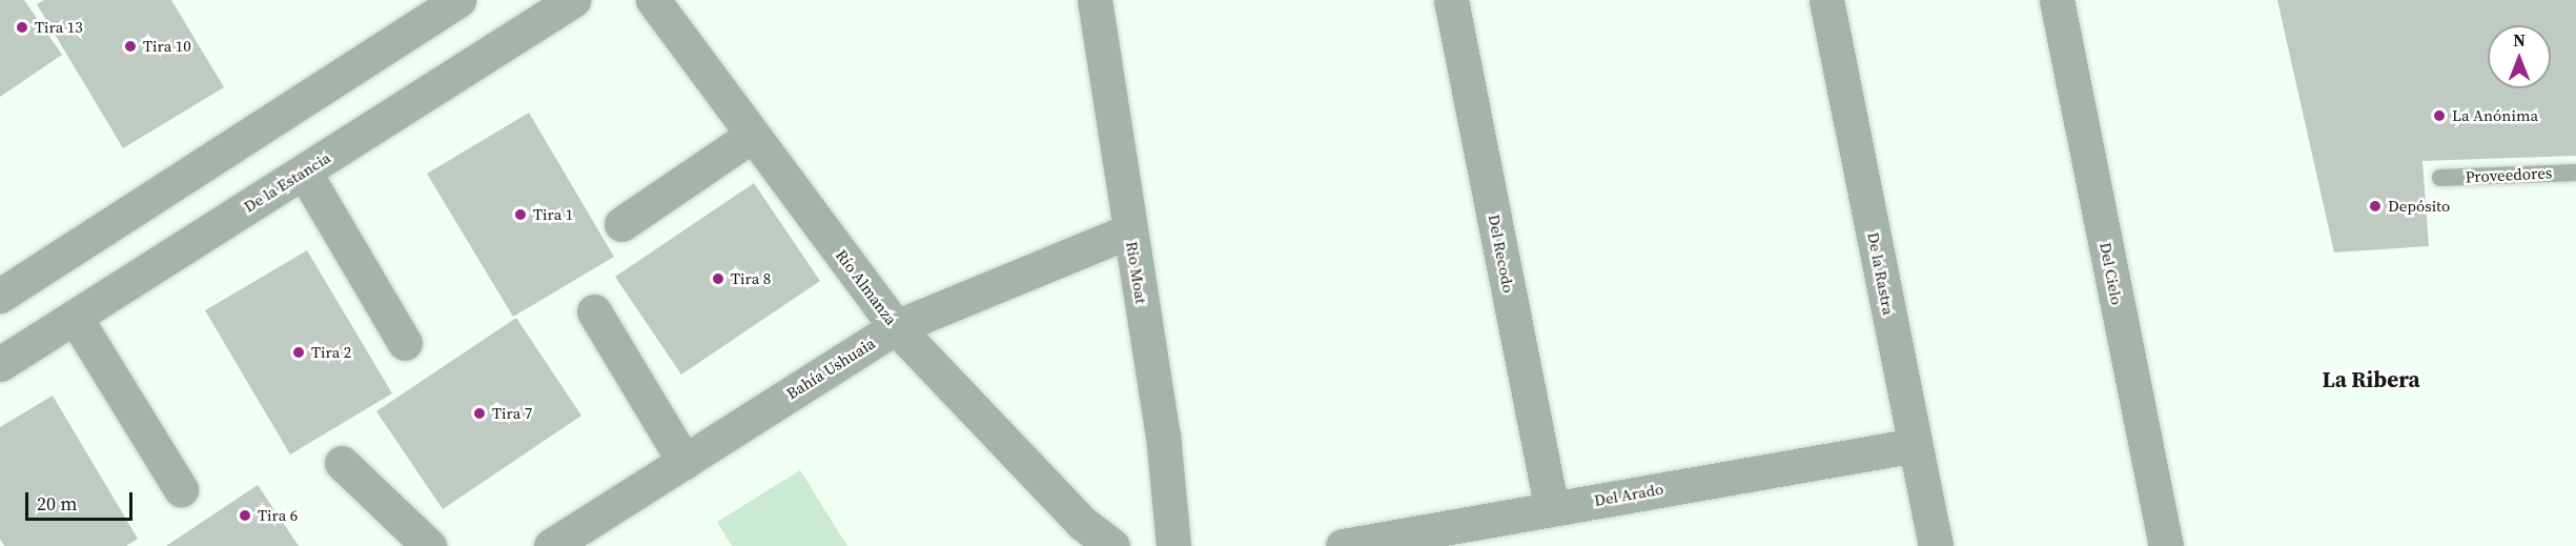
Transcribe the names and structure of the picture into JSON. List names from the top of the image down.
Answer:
{
  "streets": {
    "street": [
      "De la Estancia",
      "Del Recodo",
      "Rio Moat",
      "De la Rastra",
      "Del Cielo",
      "Río Almanza",
      "Bahía Ushuaia",
      "Del Arado"
    ],
    "lane": ["Proveedores"]
  },
  "crossings": [
    ["Del Recodo", "Del Arado"],
    ["Rio Moat", "Bahía Ushuaia"],
    ["De la Rastra", "Del Arado"],
    ["Río Almanza", "Bahía Ushuaia"]
  ],
  "districts": ["La Ribera"],
  "places": [
    "Tira 13",
    "Tira 10",
    "La Anónima",
    "Depósito",
    "Tira 1",
    "Tira 8",
    "Tira 2",
    "Tira 7",
    "Tira 6"
  ],
  "scale_bar": "20 m",
  "north": "top"
}
